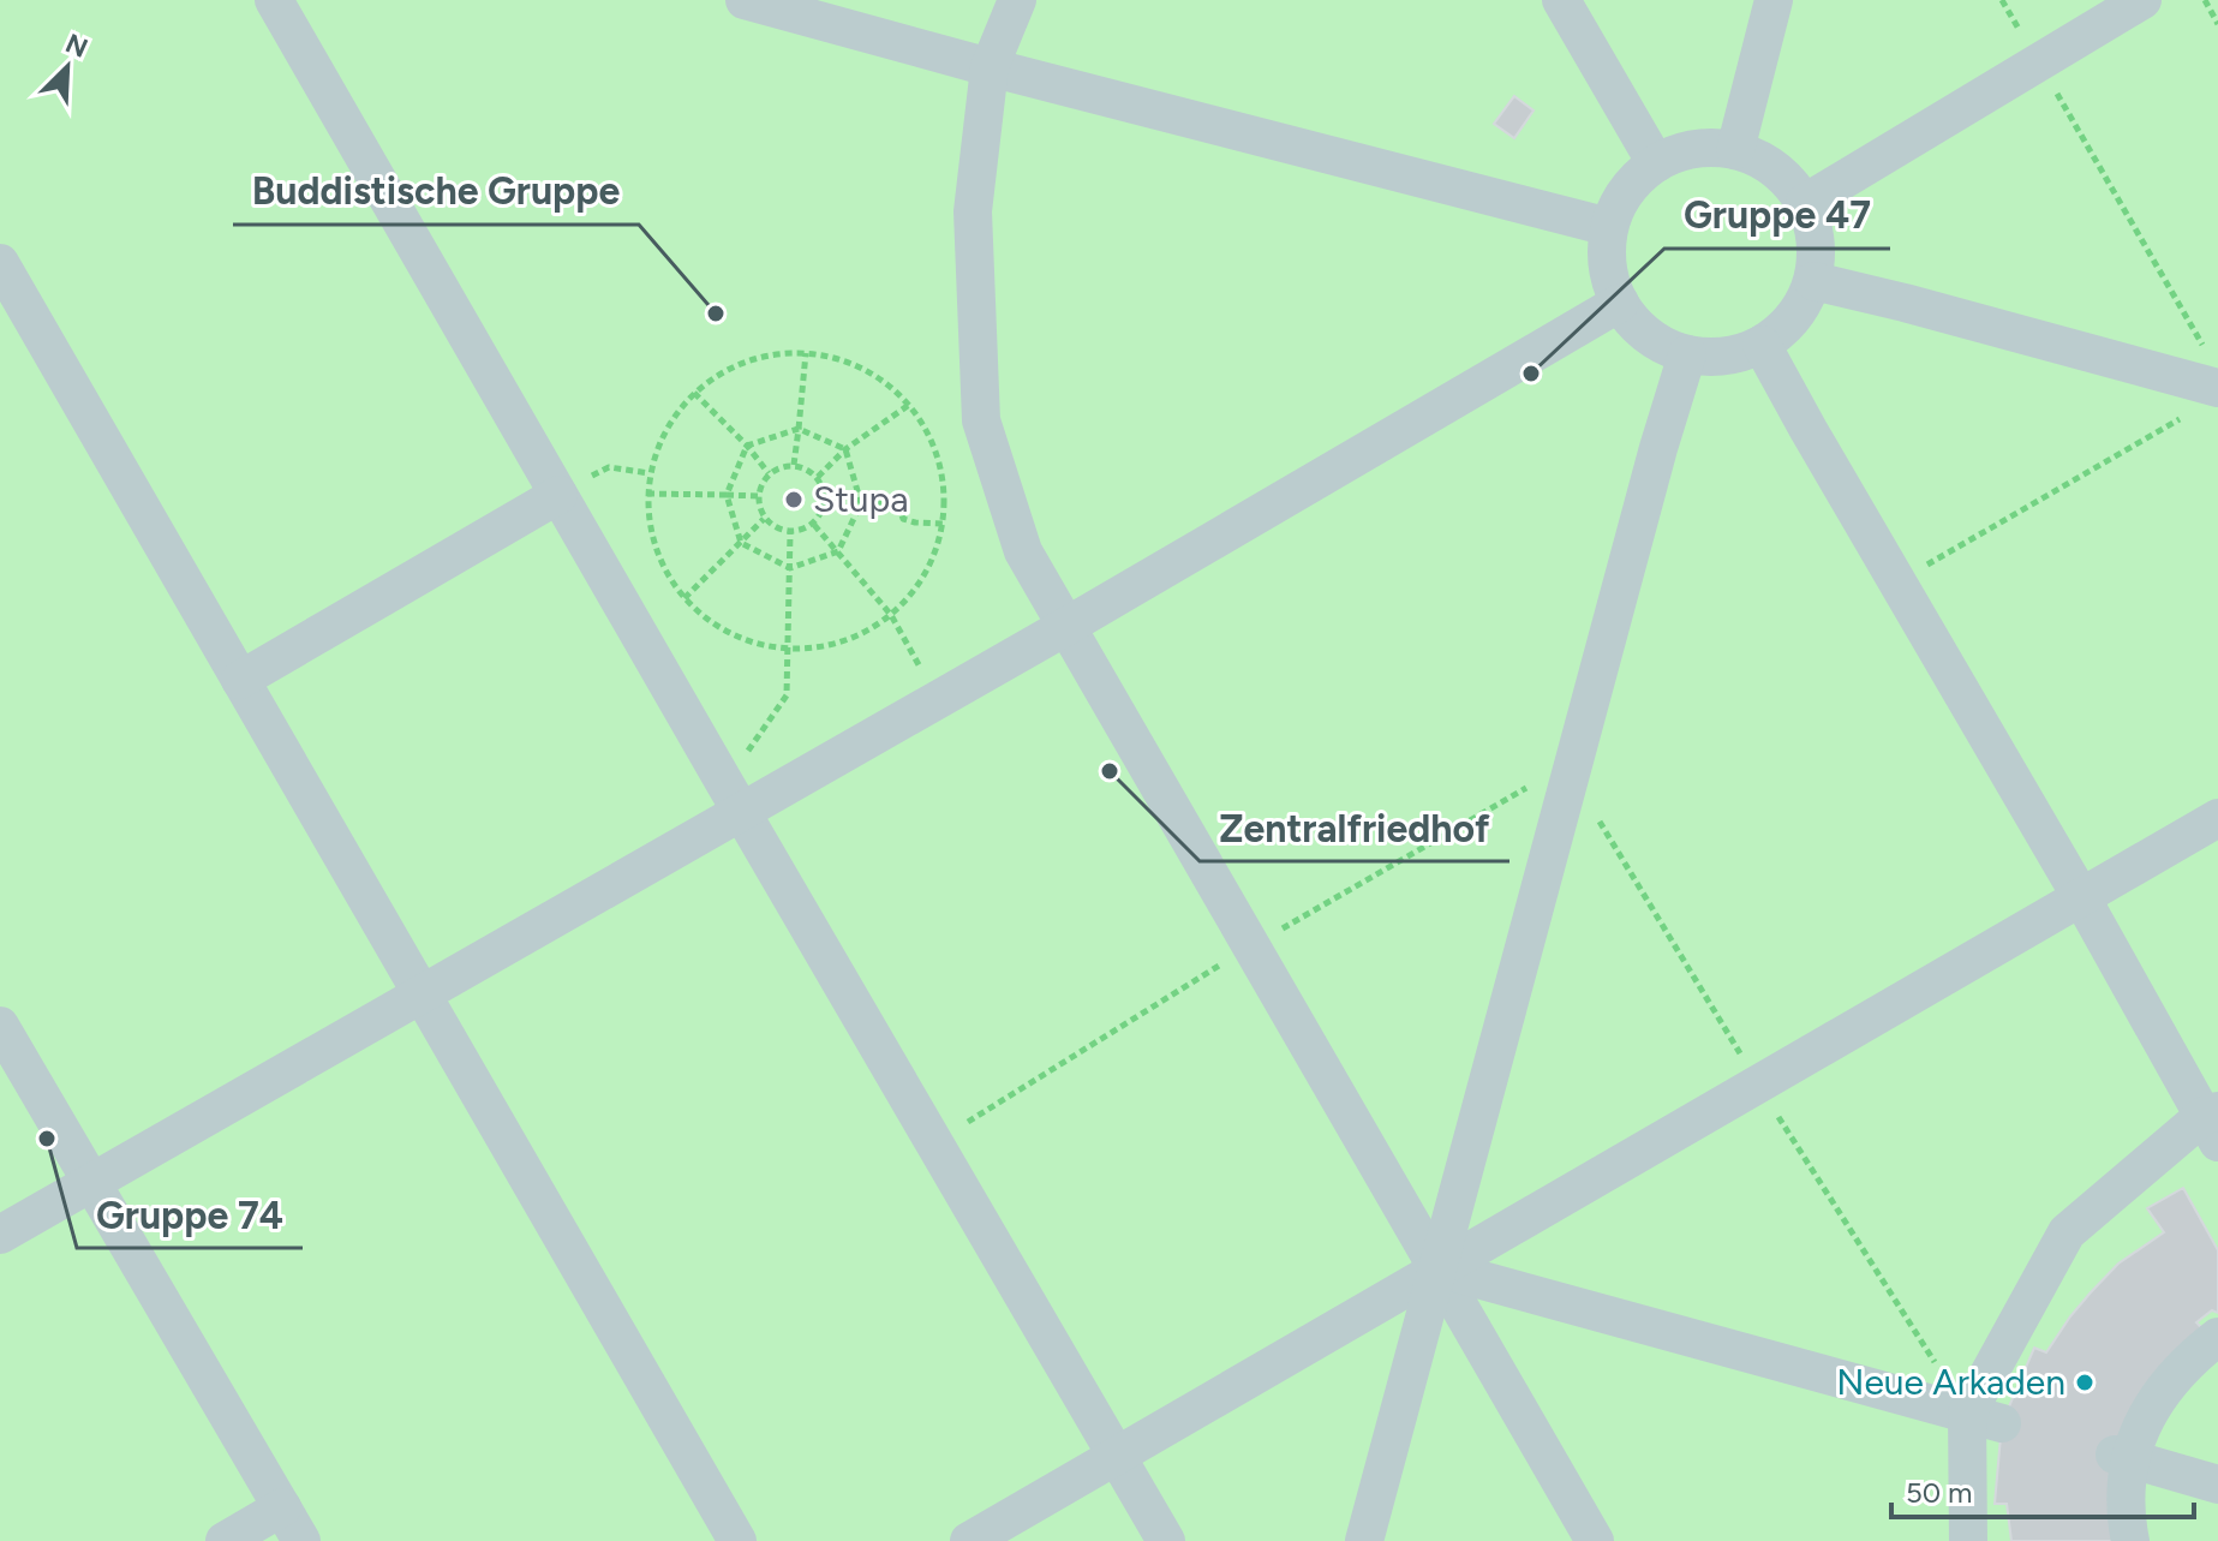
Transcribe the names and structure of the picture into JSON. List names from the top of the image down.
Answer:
{
  "places": [
    "Buddistische Gruppe",
    "Gruppe 47",
    "Stupa",
    "Zentralfriedhof",
    "Gruppe 74",
    "Neue Arkaden"
  ],
  "scale_bar": "50 m",
  "north": "top right"
}
